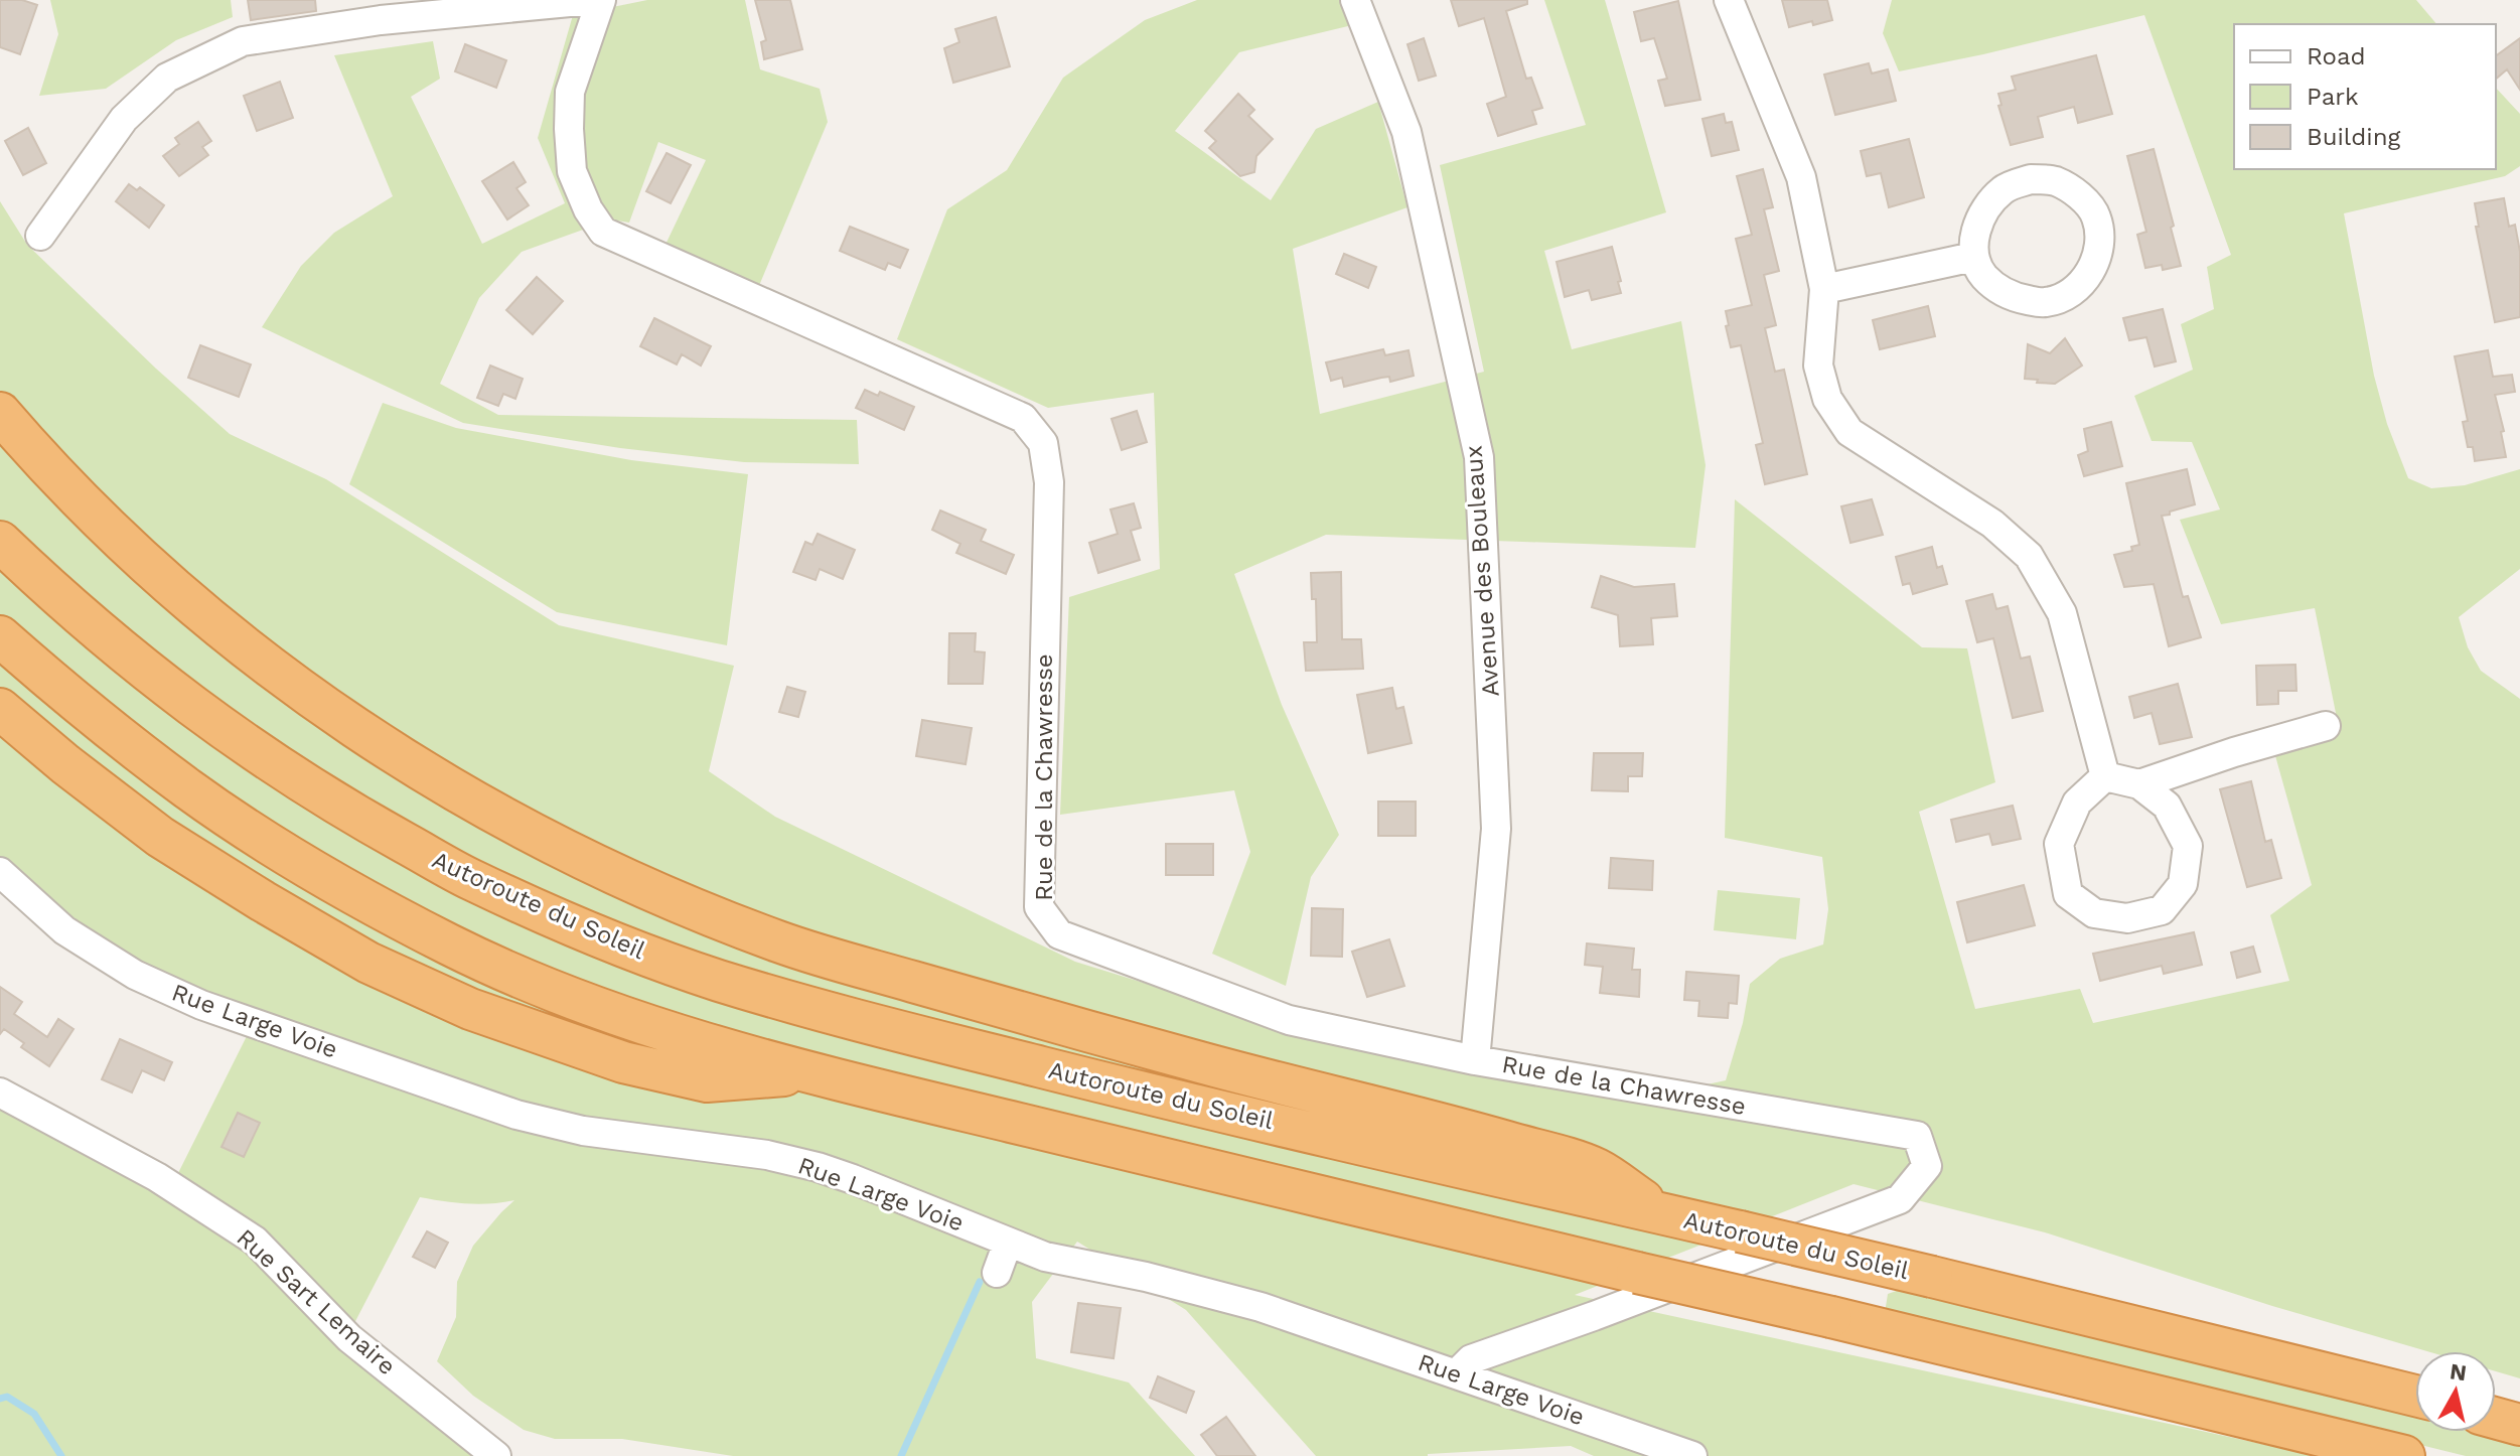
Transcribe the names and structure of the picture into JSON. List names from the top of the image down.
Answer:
{
  "streets": {
    "highway": ["Autoroute du Soleil"],
    "street": [
      "Avenue des Bouleaux",
      "Rue de la Chawresse",
      "Rue Large Voie",
      "Rue Sart Lemaire"
    ]
  },
  "crossings": [
    ["Avenue des Bouleaux", "Rue de la Chawresse"],
    ["Rue de la Chawresse", "Rue Large Voie"]
  ],
  "legend": ["Road", "Park", "Building"],
  "north": "top"
}
